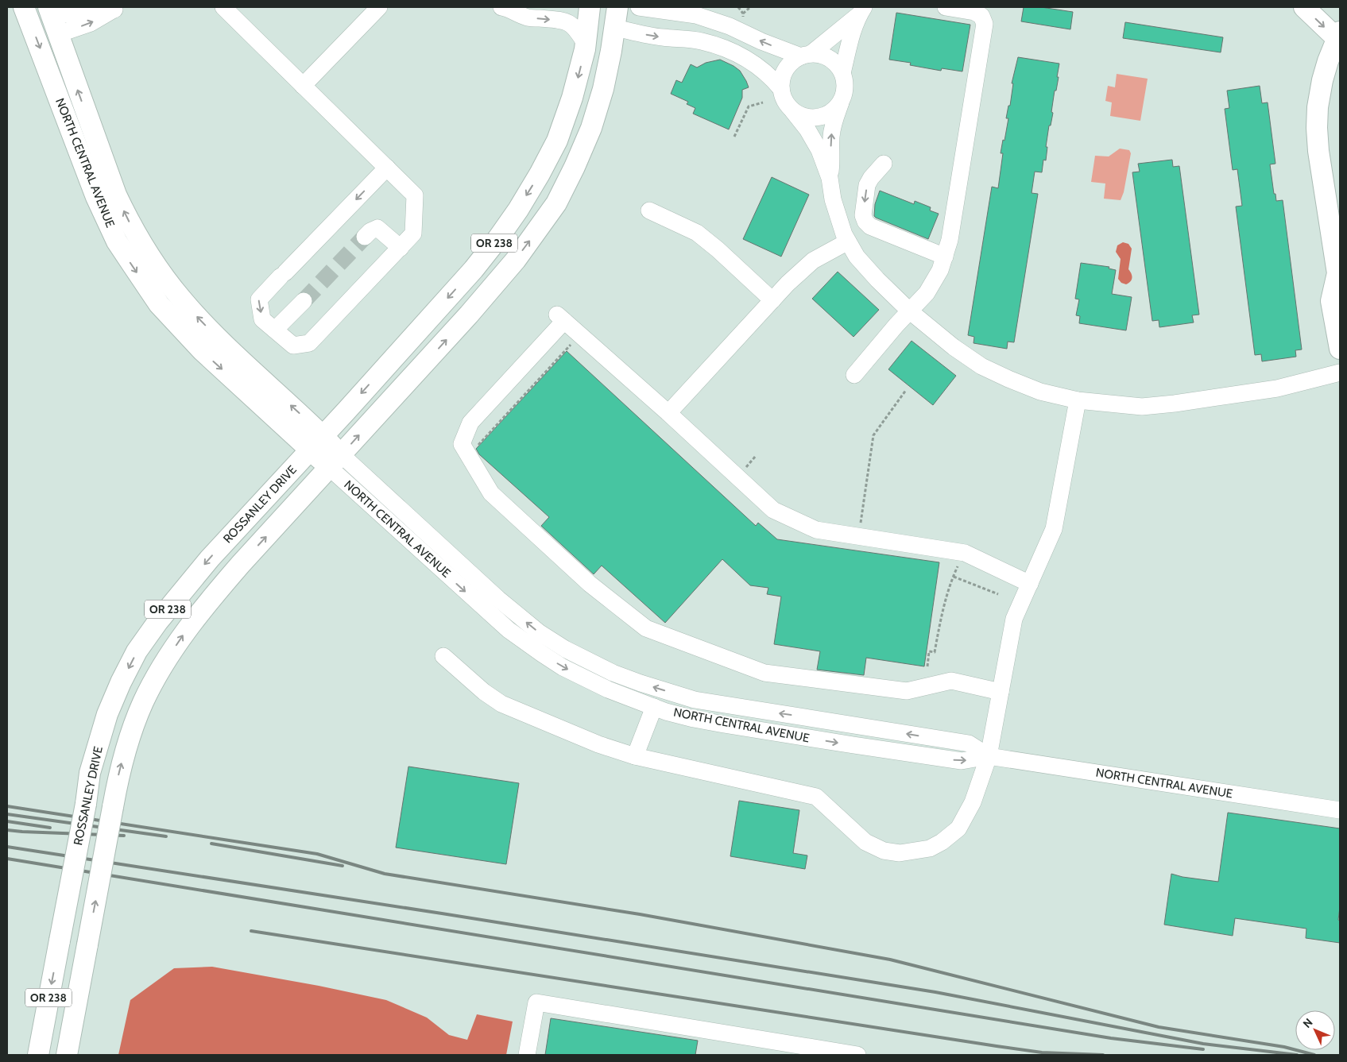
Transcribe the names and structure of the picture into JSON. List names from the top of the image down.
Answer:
{
  "streets": {
    "main road": ["NORTH CENTRAL AVENUE", "OR 238", "ROSSANLEY DRIVE"]
  },
  "crossings": [
    ["NORTH CENTRAL AVENUE", "OR 238"],
    ["NORTH CENTRAL AVENUE", "ROSSANLEY DRIVE"]
  ],
  "north": "top left"
}
